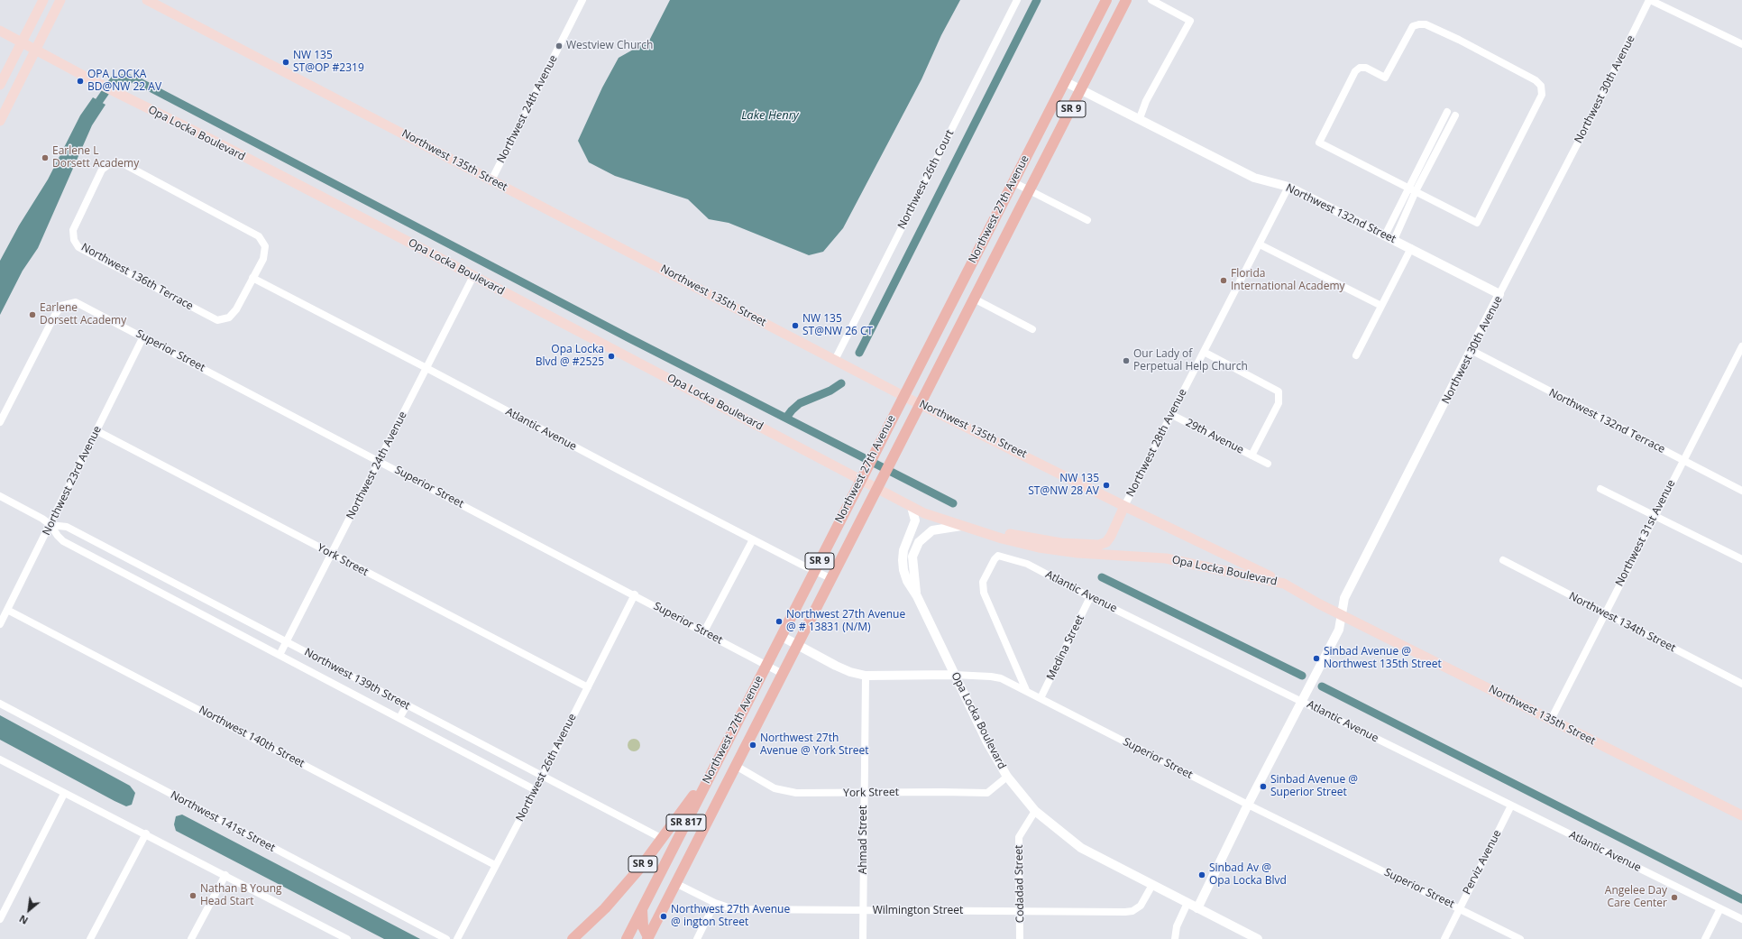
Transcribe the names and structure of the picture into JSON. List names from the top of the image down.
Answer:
{
  "streets": {
    "main road": [
      "SR 9",
      "Opa Locka Boulevard",
      "Northwest 135th Street",
      "Northwest 27th Avenue",
      "SR 817"
    ],
    "street": [
      "Northwest 30th Avenue",
      "Northwest 24th Avenue",
      "Northwest 26th Court",
      "Northwest 132nd Street",
      "Northwest 136th Terrace",
      "Superior Street",
      "Northwest 132nd Terrace",
      "Atlantic Avenue",
      "29th Avenue",
      "Northwest 28th Avenue",
      "Northwest 23rd Avenue",
      "Northwest 31st Avenue",
      "York Street",
      "Northwest 134th Street",
      "Medina Street",
      "Northwest 139th Street",
      "Northwest 140th Street",
      "Northwest 26th Avenue",
      "Northwest 141st Street",
      "Ahmad Street",
      "Perviz Avenue",
      "Codadad Street",
      "Wilmington Street"
    ]
  },
  "crossings": [
    ["Northwest 30th Avenue", "Opa Locka Boulevard"],
    ["Northwest 30th Avenue", "Northwest 135th Street"],
    ["Northwest 30th Avenue", "Northwest 132nd Street"],
    ["Northwest 30th Avenue", "Superior Street"],
    ["Northwest 30th Avenue", "Northwest 132nd Terrace"],
    ["Northwest 30th Avenue", "Atlantic Avenue"],
    ["Northwest 24th Avenue", "Opa Locka Boulevard"],
    ["Northwest 24th Avenue", "Northwest 135th Street"],
    ["Northwest 24th Avenue", "Superior Street"],
    ["Northwest 24th Avenue", "Atlantic Avenue"],
    ["Northwest 24th Avenue", "York Street"],
    ["Northwest 24th Avenue", "Northwest 139th Street"],
    ["SR 9", "Northwest 27th Avenue"],
    ["SR 9", "Northwest 139th Street"],
    ["Opa Locka Boulevard", "Northwest 135th Street"],
    ["Opa Locka Boulevard", "Northwest 27th Avenue"],
    ["Opa Locka Boulevard", "Superior Street"],
    ["Opa Locka Boulevard", "York Street"],
    ["Opa Locka Boulevard", "Codadad Street"],
    ["Opa Locka Boulevard", "Wilmington Street"],
    ["Northwest 135th Street", "Northwest 26th Court"],
    ["Northwest 135th Street", "Northwest 27th Avenue"],
    ["Northwest 135th Street", "Northwest 28th Avenue"],
    ["Northwest 135th Street", "Northwest 31st Avenue"],
    ["Northwest 27th Avenue", "Northwest 132nd Street"],
    ["Northwest 27th Avenue", "Superior Street"],
    ["Northwest 27th Avenue", "Atlantic Avenue"],
    ["Northwest 27th Avenue", "York Street"],
    ["Northwest 27th Avenue", "Wilmington Street"],
    ["Northwest 132nd Street", "Northwest 28th Avenue"],
    ["Northwest 136th Terrace", "Atlantic Avenue"],
    ["Superior Street", "Atlantic Avenue"],
    ["Superior Street", "Northwest 23rd Avenue"],
    ["Superior Street", "Medina Street"],
    ["Superior Street", "Northwest 26th Avenue"],
    ["Superior Street", "Ahmad Street"],
    ["Superior Street", "Perviz Avenue"],
    ["Northwest 132nd Terrace", "Northwest 31st Avenue"],
    ["Atlantic Avenue", "Medina Street"],
    ["Atlantic Avenue", "Perviz Avenue"],
    ["29th Avenue", "Northwest 28th Avenue"],
    ["Northwest 23rd Avenue", "York Street"],
    ["Northwest 23rd Avenue", "Northwest 139th Street"],
    ["Northwest 23rd Avenue", "Northwest 140th Street"],
    ["Northwest 31st Avenue", "Northwest 134th Street"],
    ["York Street", "Northwest 26th Avenue"],
    ["York Street", "Ahmad Street"],
    ["Northwest 139th Street", "Northwest 26th Avenue"],
    ["Northwest 140th Street", "Northwest 26th Avenue"],
    ["Ahmad Street", "Wilmington Street"],
    ["Codadad Street", "Wilmington Street"]
  ],
  "water": ["Lake Henry"],
  "places": [
    "Westview Church",
    "NW 135 ST@OP #2319",
    "OPA LOCKA BD@NW 22 AV",
    "Earlene L Dorsett Academy",
    "Florida International Academy",
    "Earlene Dorsett Academy",
    "NW 135 ST@NW 26 CT",
    "Opa Locka Blvd @ #2525",
    "Our Lady of Perpetual Help Church",
    "NW 135 ST@NW 28 AV",
    "Northwest 27th Avenue @ # 13831 (N/M)",
    "Sinbad Avenue @ Northwest 135th Street",
    "Northwest 27th Avenue @ York Street",
    "Sinbad Avenue @ Superior Street",
    "Sinbad Av @ Opa Locka Blvd",
    "Nathan B Young Head Start",
    "Angelee Day Care Center",
    "Northwest 27th Avenue @ ington Street"
  ],
  "north": "bottom left"
}
